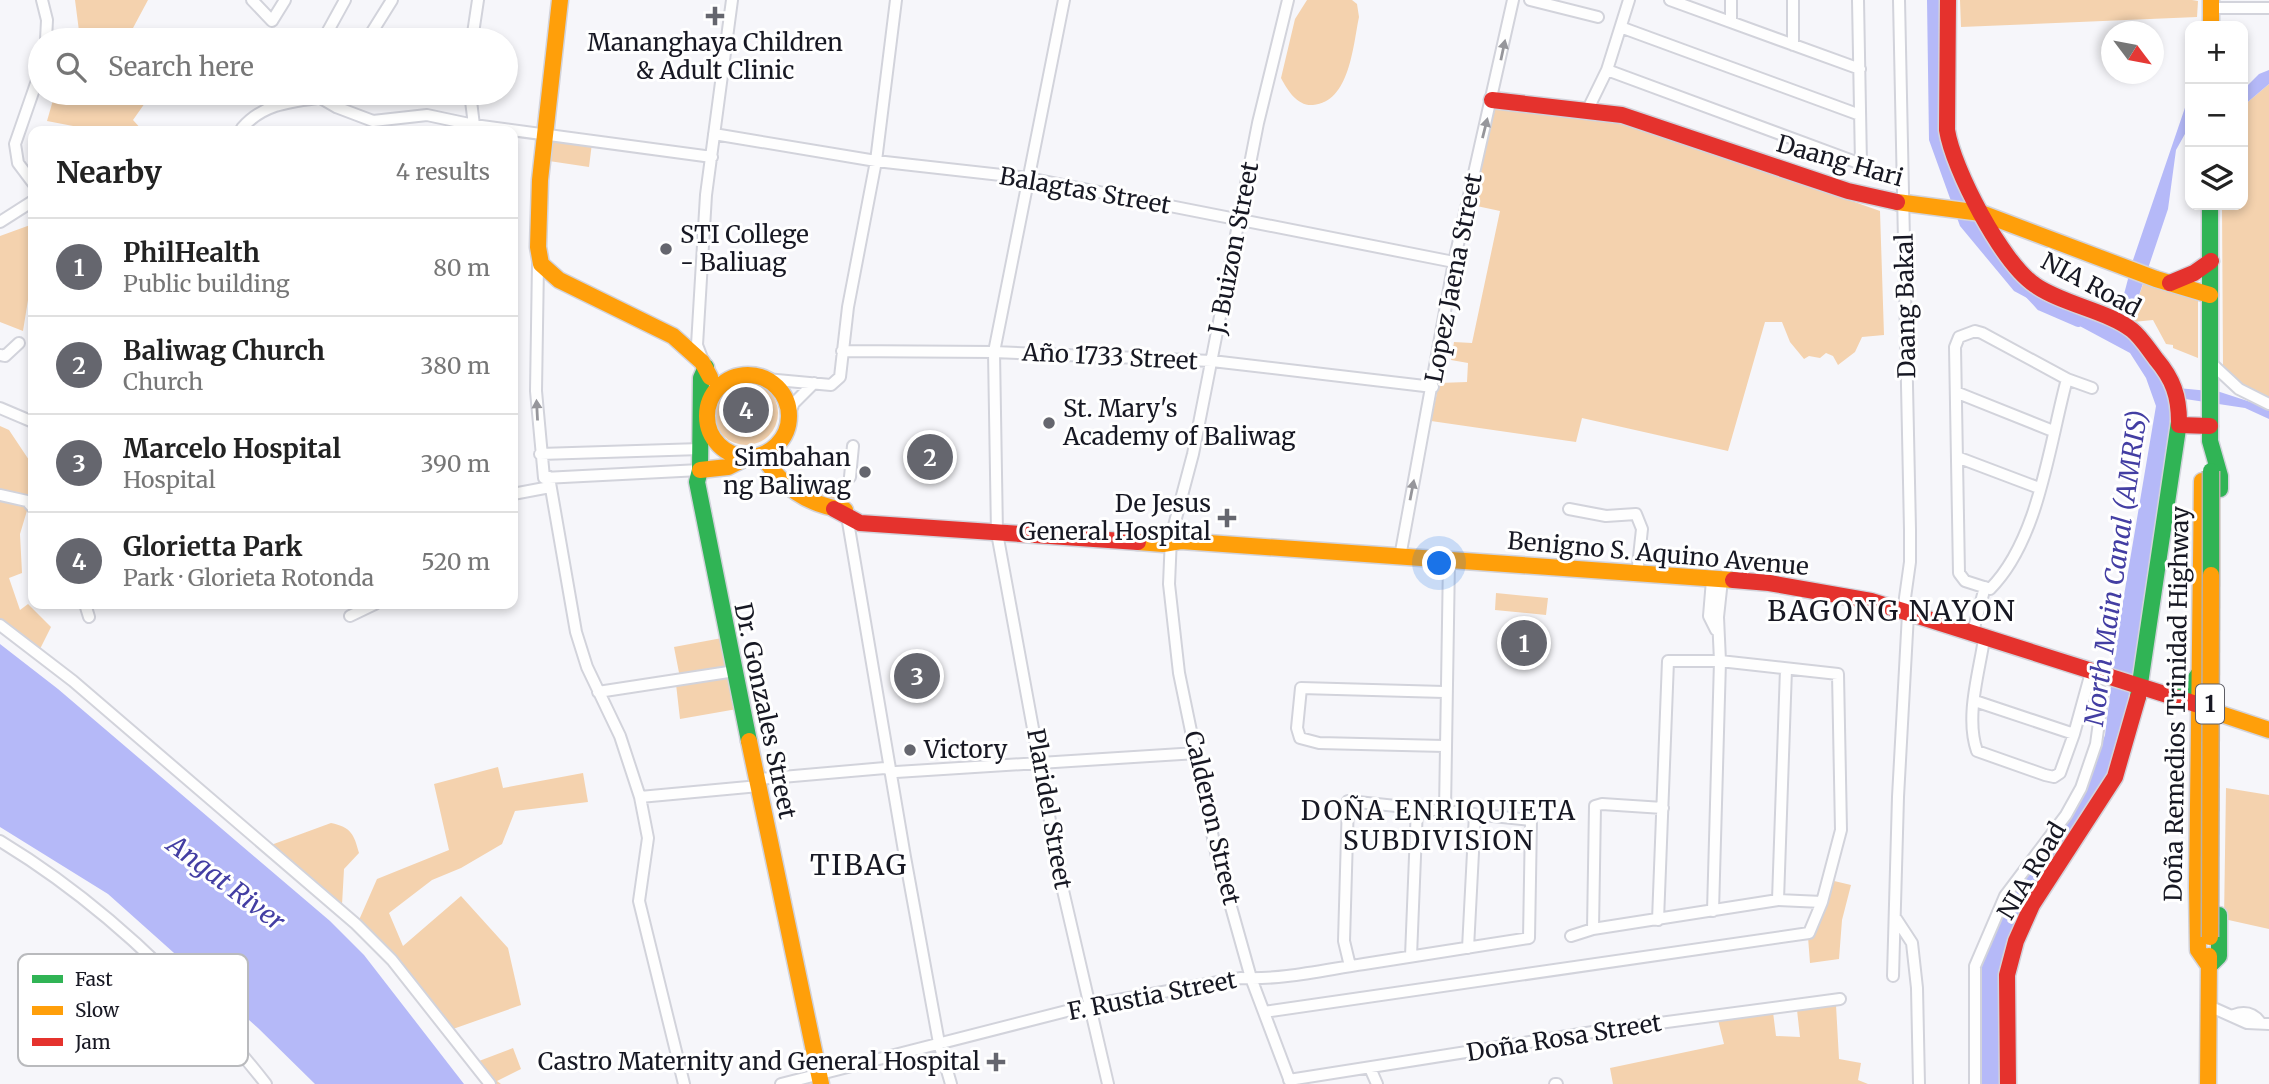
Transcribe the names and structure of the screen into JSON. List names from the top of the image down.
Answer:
{
  "streets": {
    "main road": [
      "Daang Hari",
      "NIA Road",
      "Benigno S. Aquino Avenue",
      "Doña Remedios Trinidad Highway",
      "1",
      "Dr. Gonzales Street"
    ],
    "street": [
      "Balagtas Street",
      "J. Buizon Street",
      "Lopez Jaena Street",
      "Daang Bakal",
      "Año 1733 Street",
      "Plaridel Street",
      "Calderon Street",
      "F. Rustia Street",
      "Doña Rosa Street"
    ]
  },
  "crossings": [
    ["Daang Hari", "Lopez Jaena Street"],
    ["Daang Hari", "NIA Road"],
    ["Daang Hari", "Daang Bakal"],
    ["Daang Hari", "Doña Remedios Trinidad Highway"],
    ["Balagtas Street", "J. Buizon Street"],
    ["Balagtas Street", "Lopez Jaena Street"],
    ["Balagtas Street", "Plaridel Street"],
    ["J. Buizon Street", "Año 1733 Street"],
    ["J. Buizon Street", "Benigno S. Aquino Avenue"],
    ["J. Buizon Street", "Calderon Street"],
    ["Lopez Jaena Street", "Año 1733 Street"],
    ["Lopez Jaena Street", "Benigno S. Aquino Avenue"],
    ["NIA Road", "Benigno S. Aquino Avenue"],
    ["Daang Bakal", "Benigno S. Aquino Avenue"],
    ["Año 1733 Street", "Plaridel Street"],
    ["Benigno S. Aquino Avenue", "Doña Remedios Trinidad Highway"],
    ["Benigno S. Aquino Avenue", "Plaridel Street"],
    ["Benigno S. Aquino Avenue", "Calderon Street"],
    ["Doña Remedios Trinidad Highway", "1"],
    ["Dr. Gonzales Street", "F. Rustia Street"],
    ["Plaridel Street", "F. Rustia Street"],
    ["Calderon Street", "F. Rustia Street"],
    ["Calderon Street", "Doña Rosa Street"]
  ],
  "one_way": ["Lopez Jaena Street"],
  "districts": ["BAGONG NAYON", "DOÑA ENRIQUIETA SUBDIVISION", "TIBAG"],
  "water": ["North Main Canal (AMRIS)", "Angat River"],
  "places": {
    "health": ["Mananghaya Children & Adult Clinic", "De Jesus General Hospital", "Castro Maternity and General Hospital"],
    "other": [
      "STI College - Baliuag",
      "St. Mary's Academy of Baliwag",
      "Simbahan ng Baliwag",
      "Victory"
    ]
  },
  "legend": ["Fast", "Slow", "Jam"],
  "north": "bottom right",
  "page": {
    "map_buttons": ["+", "−"],
    "search": "Search here",
    "heading": ["Nearby", "4 results"],
    "list": [
      {
        "mark": "1",
        "name": "PhilHealth",
        "note": "Public building",
        "value": "80 m"
      },
      {
        "mark": "2",
        "name": "Baliwag Church",
        "note": "Church",
        "value": "380 m"
      },
      {
        "mark": "3",
        "name": "Marcelo Hospital",
        "note": "Hospital",
        "value": "390 m"
      },
      {
        "mark": "4",
        "name": "Glorietta Park",
        "note": "Park · Glorieta Rotonda",
        "value": "520 m"
      }
    ],
    "pins": [
      "4",
      "2",
      "1",
      "3"
    ]
  }
}
